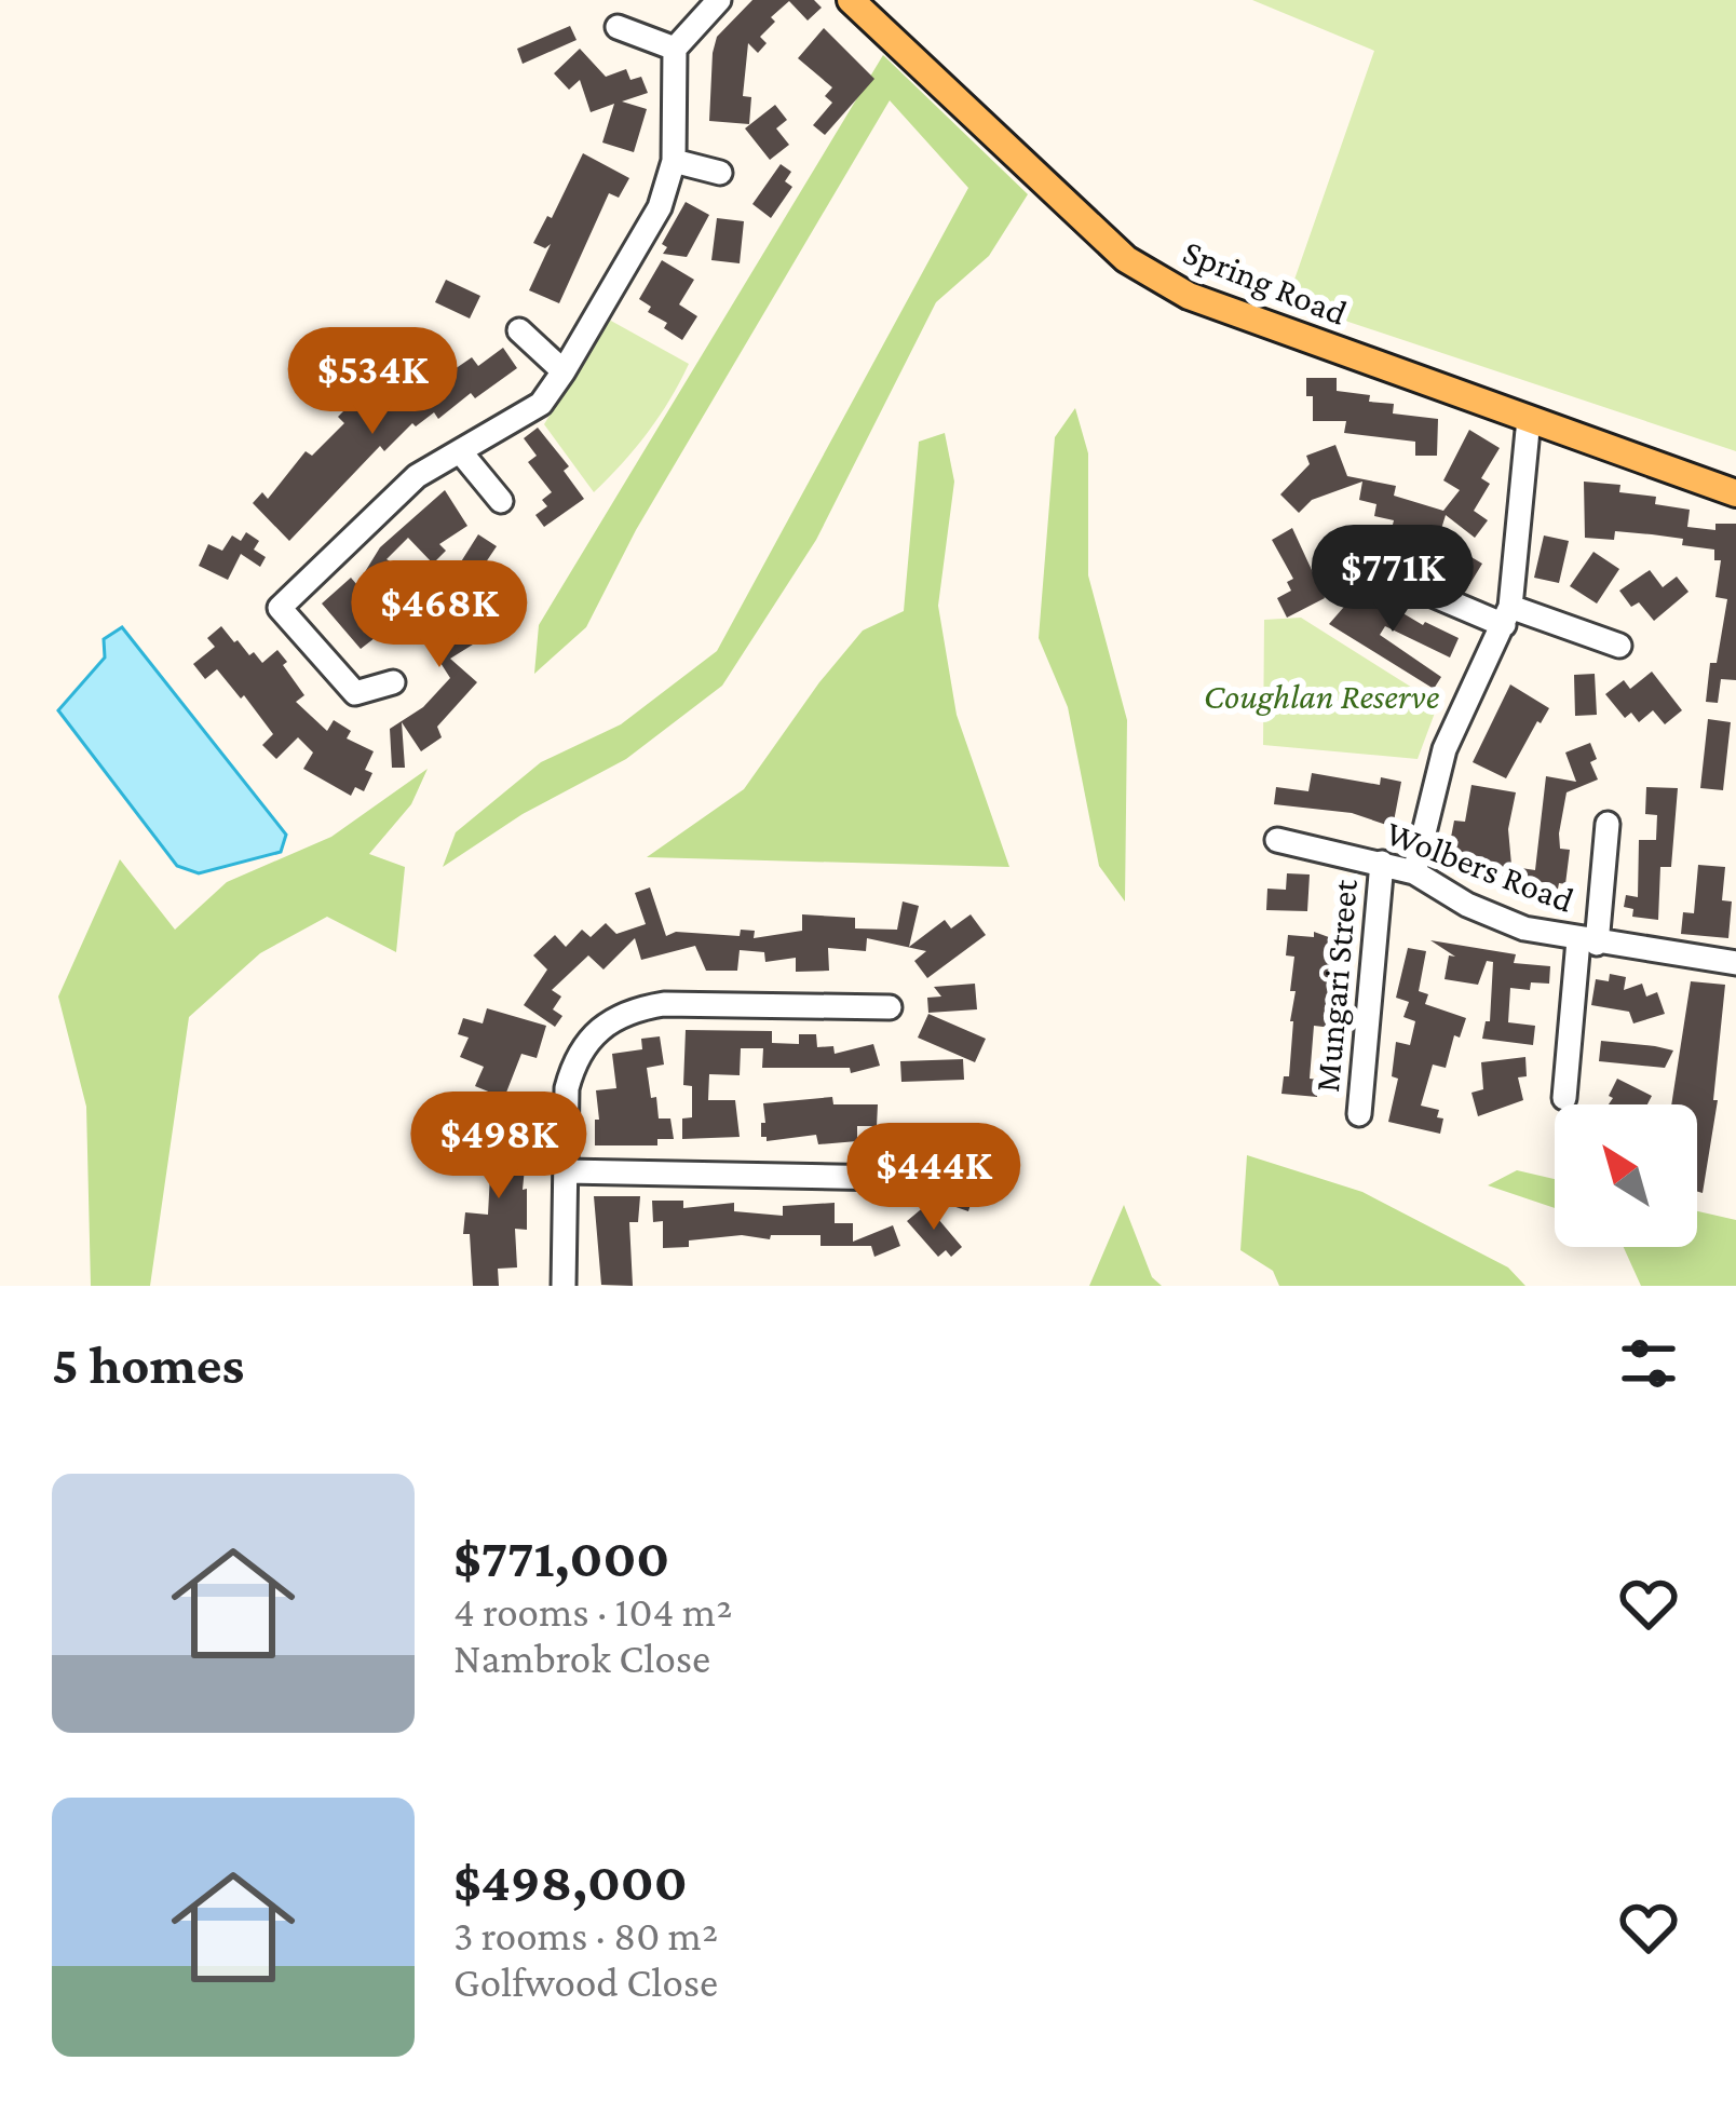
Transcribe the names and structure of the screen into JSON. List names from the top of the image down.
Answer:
{
  "streets": {
    "main road": ["Spring Road"],
    "street": ["Wolbers Road", "Mungari Street"]
  },
  "crossings": [
    ["Wolbers Road", "Mungari Street"]
  ],
  "parks": ["Coughlan Reserve"],
  "north": "top left",
  "page": {
    "price": [
      "$534K",
      "$771K",
      "$468K",
      "$498K",
      "$444K"
    ],
    "heading": "5 homes",
    "list": [
      {
        "name": "$771,000",
        "note": "4 rooms · 104 m² · Nambrok Close"
      },
      {
        "name": "$498,000",
        "note": "3 rooms · 80 m² · Golfwood Close"
      }
    ]
  }
}
